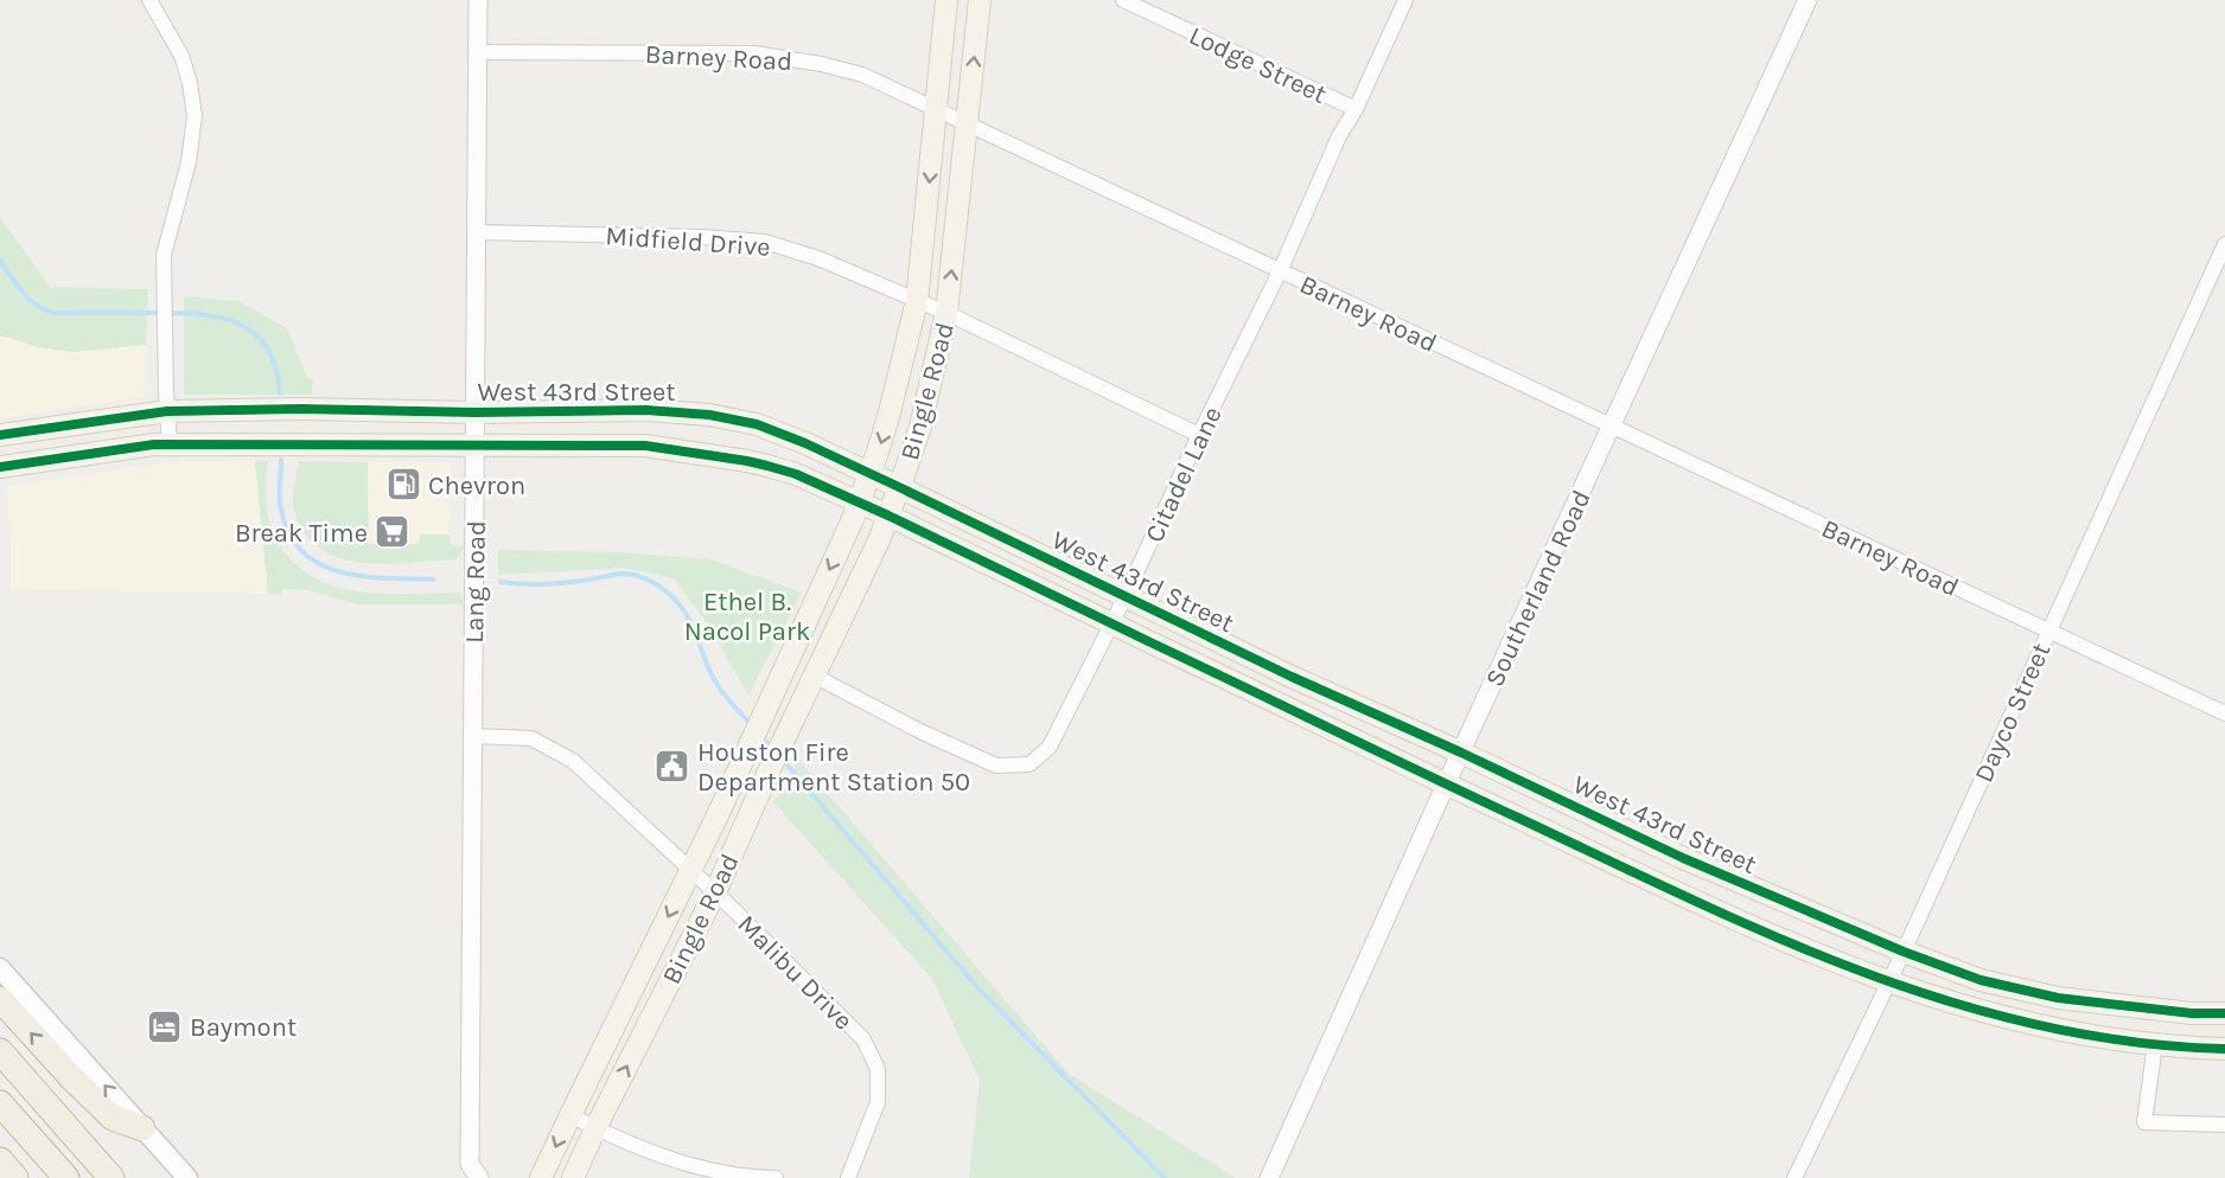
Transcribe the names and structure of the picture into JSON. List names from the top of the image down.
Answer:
{
  "streets": {
    "main road": ["West 43rd Street", "Bingle Road"],
    "street": [
      "Barney Road",
      "Lodge Street",
      "Midfield Drive",
      "Citadel Lane",
      "Lang Road",
      "Southerland Road",
      "Dayco Street",
      "Malibu Drive"
    ]
  },
  "crossings": [
    ["Barney Road", "Bingle Road"],
    ["Barney Road", "Citadel Lane"],
    ["Barney Road", "Lang Road"],
    ["Barney Road", "Southerland Road"],
    ["Barney Road", "Dayco Street"],
    ["Lodge Street", "Citadel Lane"],
    ["Midfield Drive", "Bingle Road"],
    ["Midfield Drive", "Citadel Lane"],
    ["Midfield Drive", "Lang Road"],
    ["West 43rd Street", "Bingle Road"],
    ["West 43rd Street", "Citadel Lane"],
    ["West 43rd Street", "Lang Road"],
    ["West 43rd Street", "Southerland Road"],
    ["West 43rd Street", "Dayco Street"],
    ["Bingle Road", "Citadel Lane"],
    ["Bingle Road", "Malibu Drive"],
    ["Lang Road", "Malibu Drive"]
  ],
  "parks": ["Ethel B. Nacol Park"],
  "places": {
    "fuel station": ["Chevron"],
    "supermarket": ["Break Time"],
    "public building": ["Houston Fire Department Station 50"],
    "hotel": ["Baymont"]
  }
}
